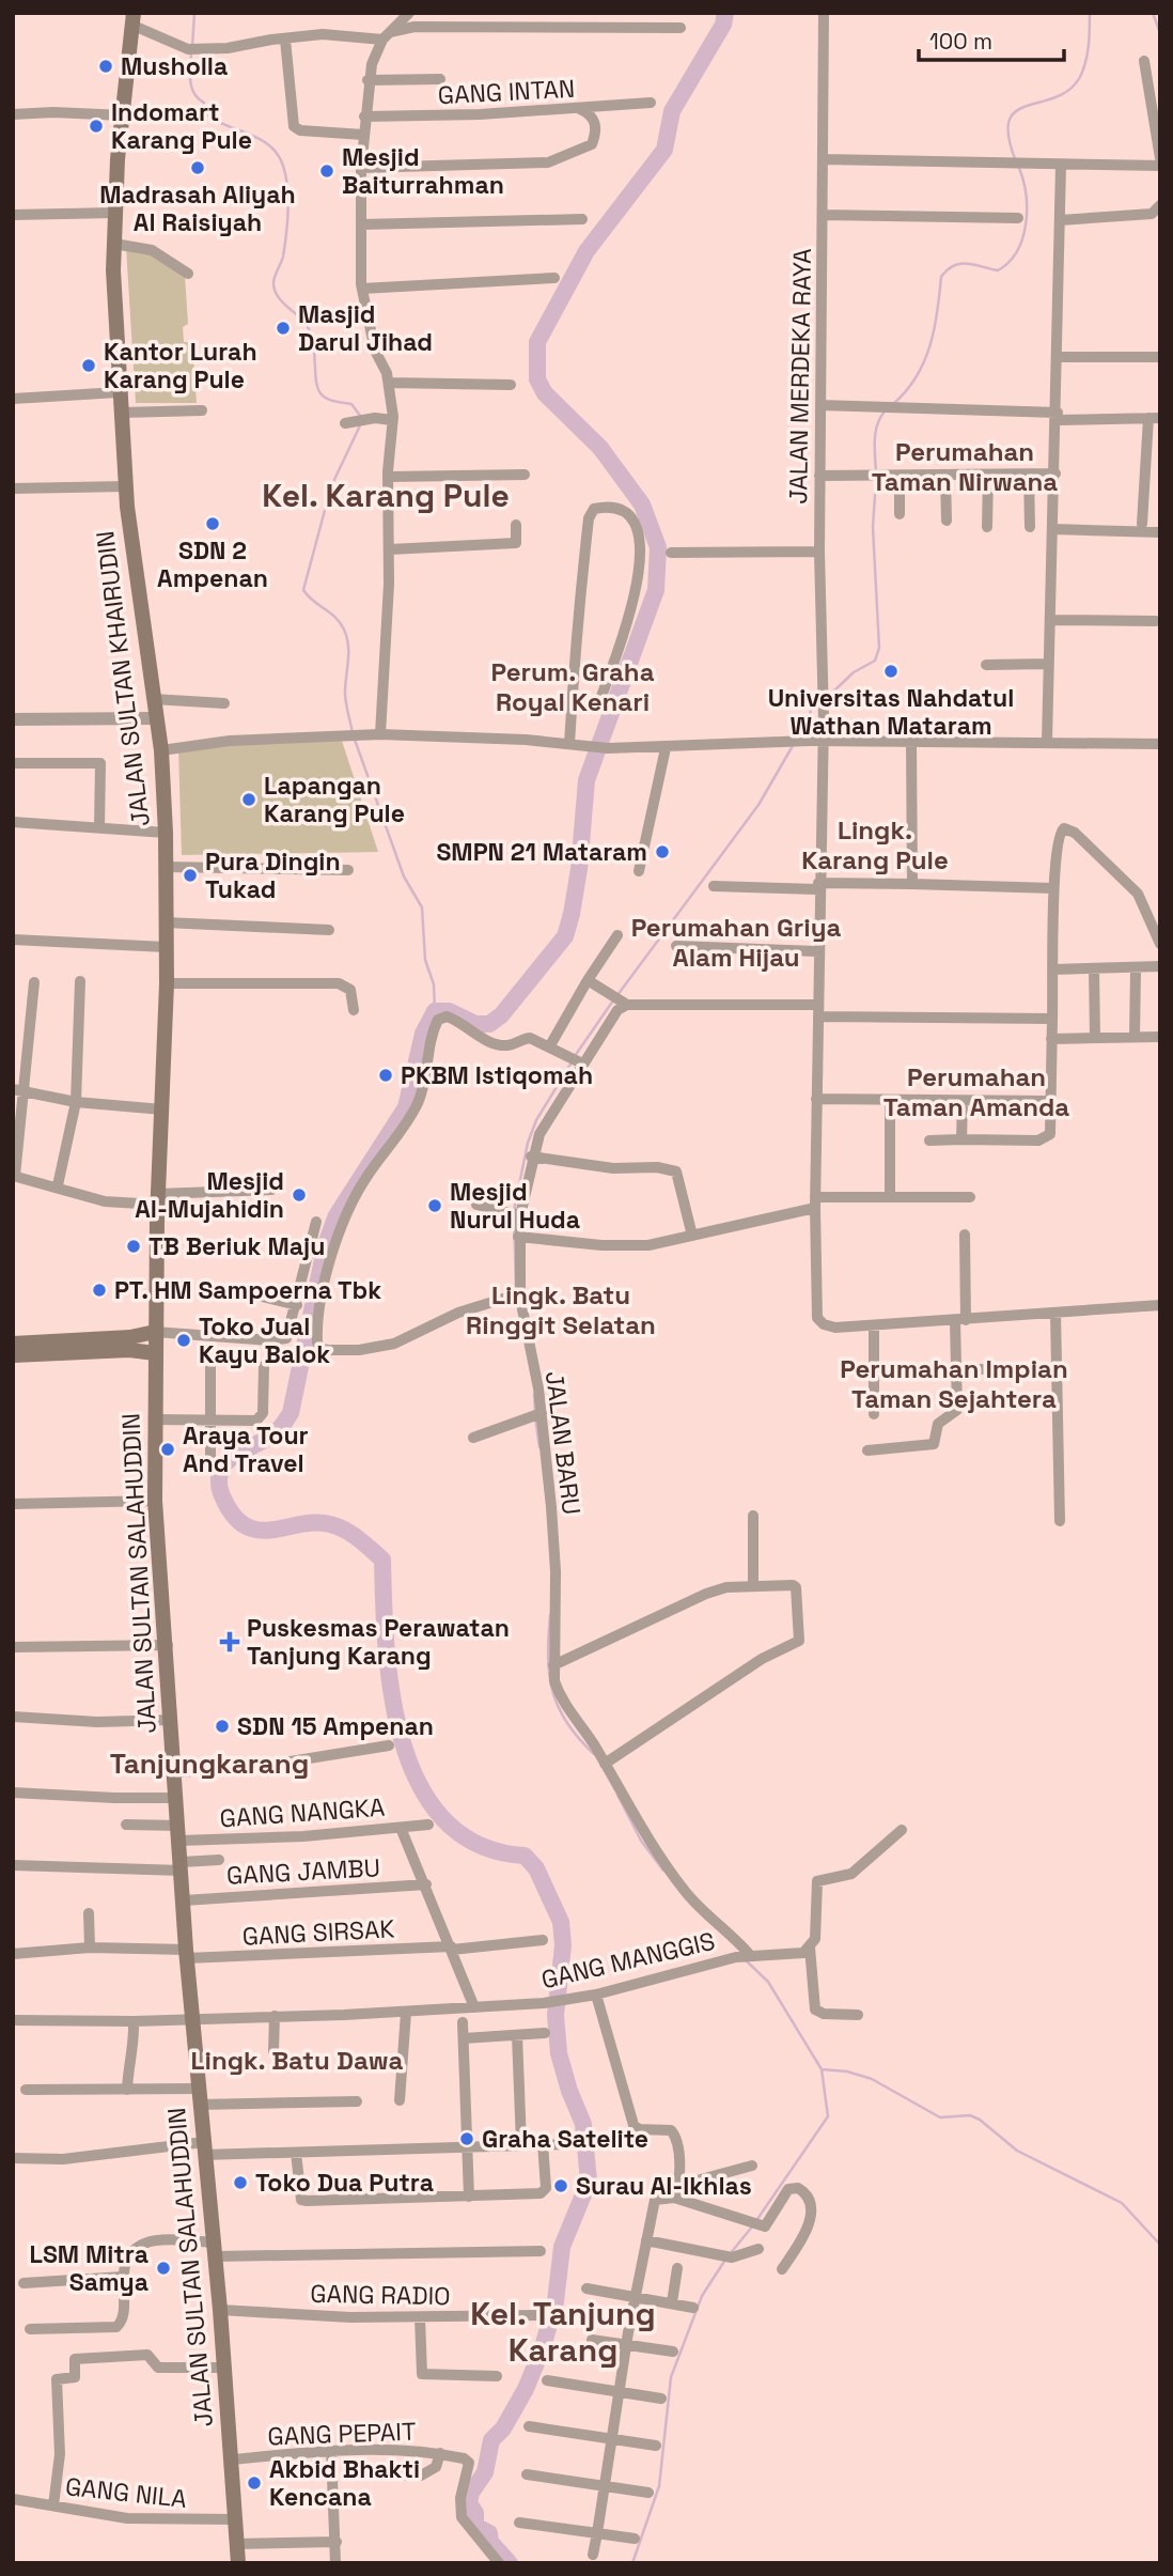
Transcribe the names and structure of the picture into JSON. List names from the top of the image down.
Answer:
{
  "streets": {
    "main road": ["JALAN SULTAN KHAIRUDIN", "JALAN SULTAN SALAHUDDIN"],
    "street": [
      "GANG INTAN",
      "JALAN MERDEKA RAYA",
      "JALAN BARU",
      "GANG NANGKA",
      "GANG JAMBU",
      "GANG SIRSAK",
      "GANG MANGGIS",
      "GANG RADIO",
      "GANG PEPAIT",
      "GANG NILA"
    ]
  },
  "crossings": [
    ["JALAN SULTAN KHAIRUDIN", "JALAN SULTAN SALAHUDDIN"],
    ["JALAN BARU", "GANG MANGGIS"],
    ["JALAN SULTAN SALAHUDDIN", "GANG NANGKA"],
    ["JALAN SULTAN SALAHUDDIN", "GANG JAMBU"],
    ["JALAN SULTAN SALAHUDDIN", "GANG SIRSAK"],
    ["JALAN SULTAN SALAHUDDIN", "GANG MANGGIS"],
    ["JALAN SULTAN SALAHUDDIN", "GANG RADIO"],
    ["JALAN SULTAN SALAHUDDIN", "GANG PEPAIT"],
    ["JALAN SULTAN SALAHUDDIN", "GANG NILA"]
  ],
  "districts": [
    "Perumahan Taman Nirwana",
    "Kel. Karang Pule",
    "Perum. Graha Royal Kenari",
    "Lingk. Karang Pule",
    "Perumahan Griya Alam Hijau",
    "Perumahan Taman Amanda",
    "Lingk. Batu Ringgit Selatan",
    "Perumahan Impian Taman Sejahtera",
    "Tanjungkarang",
    "Lingk. Batu Dawa",
    "Kel. Tanjung Karang"
  ],
  "places": {
    "other": [
      "Musholla",
      "Indomart Karang Pule",
      "Madrasah Aliyah Al Raisiyah",
      "Mesjid Baiturrahman",
      "Masjid Darul Jihad",
      "Kantor Lurah Karang Pule",
      "SDN 2 Ampenan",
      "Universitas Nahdatul Wathan Mataram",
      "Lapangan Karang Pule",
      "SMPN 21 Mataram",
      "Pura Dingin Tukad",
      "PKBM Istiqomah",
      "Mesjid Al-Mujahidin",
      "Mesjid Nurul Huda",
      "TB Beriuk Maju",
      "PT. HM Sampoerna Tbk",
      "Toko Jual Kayu Balok",
      "Araya Tour And Travel",
      "SDN 15 Ampenan",
      "Graha Satelite",
      "Toko Dua Putra",
      "Surau Al-Ikhlas",
      "LSM Mitra Samya",
      "Akbid Bhakti Kencana"
    ],
    "health": ["Puskesmas Perawatan Tanjung Karang"]
  },
  "scale_bar": "100 m"
}
